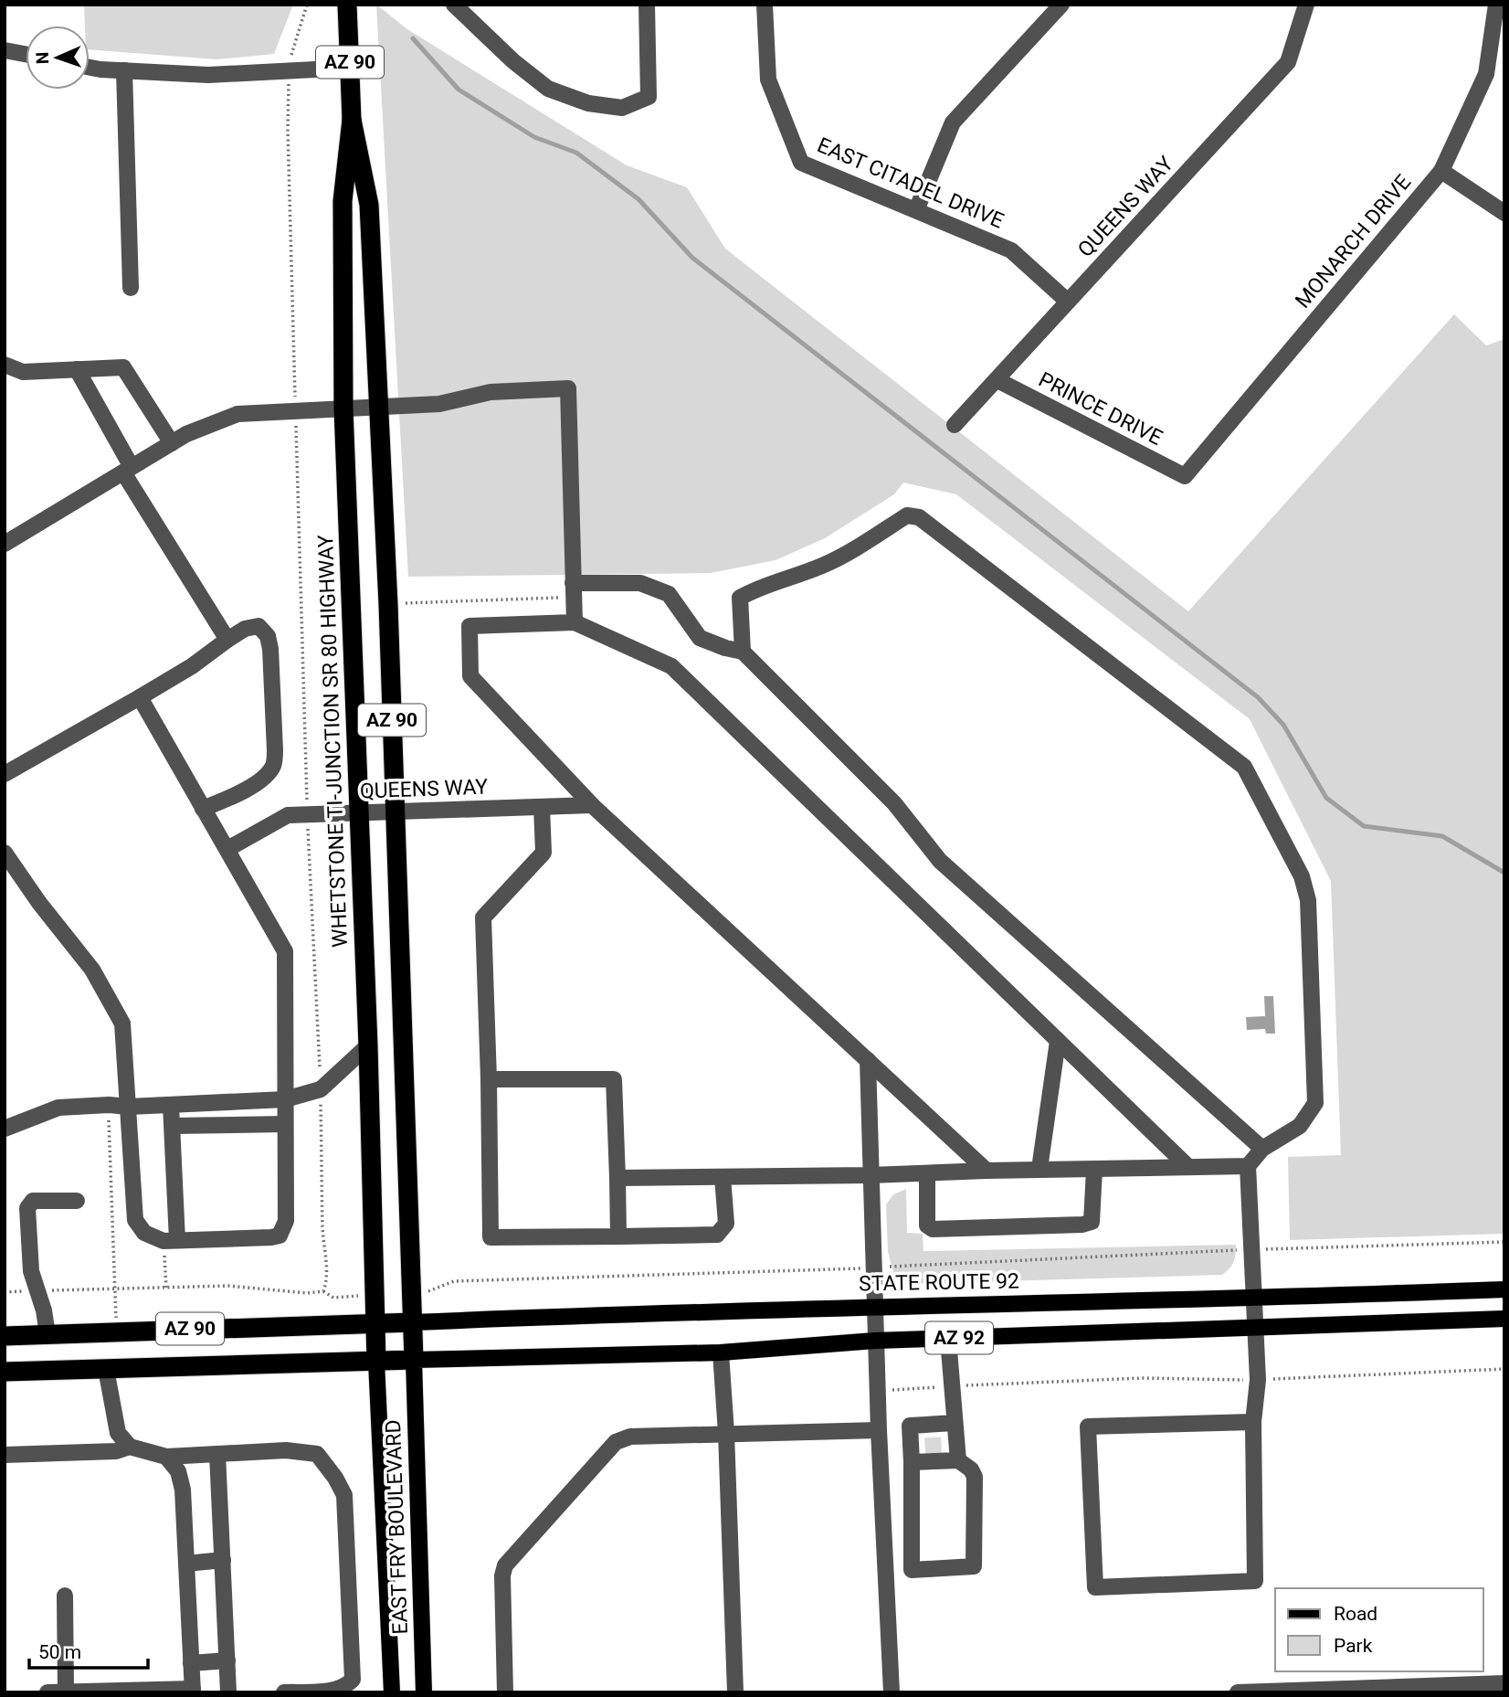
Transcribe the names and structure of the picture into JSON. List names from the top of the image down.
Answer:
{
  "streets": {
    "highway": [
      "AZ 90",
      "WHETSTONE TI-JUNCTION SR 80 HIGHWAY",
      "STATE ROUTE 92",
      "AZ 92"
    ],
    "main road": ["EAST FRY BOULEVARD"],
    "street": [
      "EAST CITADEL DRIVE",
      "QUEENS WAY",
      "MONARCH DRIVE",
      "PRINCE DRIVE"
    ]
  },
  "crossings": [
    ["AZ 90", "WHETSTONE TI-JUNCTION SR 80 HIGHWAY"],
    ["AZ 90", "STATE ROUTE 92"],
    ["AZ 90", "AZ 92"],
    ["AZ 90", "EAST FRY BOULEVARD"],
    ["EAST CITADEL DRIVE", "QUEENS WAY"],
    ["QUEENS WAY", "PRINCE DRIVE"],
    ["QUEENS WAY", "WHETSTONE TI-JUNCTION SR 80 HIGHWAY"],
    ["MONARCH DRIVE", "PRINCE DRIVE"],
    ["WHETSTONE TI-JUNCTION SR 80 HIGHWAY", "STATE ROUTE 92"],
    ["WHETSTONE TI-JUNCTION SR 80 HIGHWAY", "AZ 92"],
    ["WHETSTONE TI-JUNCTION SR 80 HIGHWAY", "EAST FRY BOULEVARD"],
    ["AZ 92", "EAST FRY BOULEVARD"]
  ],
  "legend": ["Road", "Park"],
  "scale_bar": "50 m",
  "north": "left"
}
